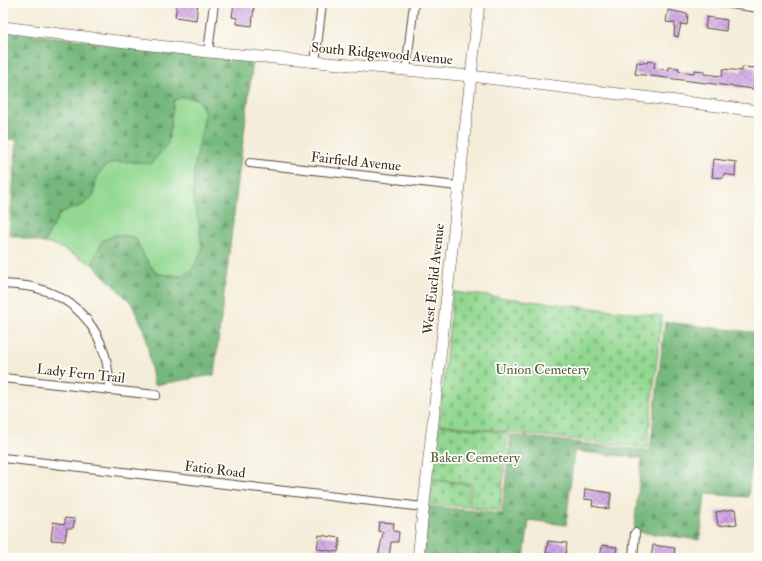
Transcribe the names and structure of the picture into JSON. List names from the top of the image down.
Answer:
{
  "streets": {
    "street": [
      "South Ridgewood Avenue",
      "Fairfield Avenue",
      "West Euclid Avenue",
      "Lady Fern Trail",
      "Fatio Road"
    ]
  },
  "crossings": [
    ["South Ridgewood Avenue", "West Euclid Avenue"],
    ["Fairfield Avenue", "West Euclid Avenue"],
    ["West Euclid Avenue", "Fatio Road"]
  ],
  "parks": ["Union Cemetery", "Baker Cemetery"]
}
